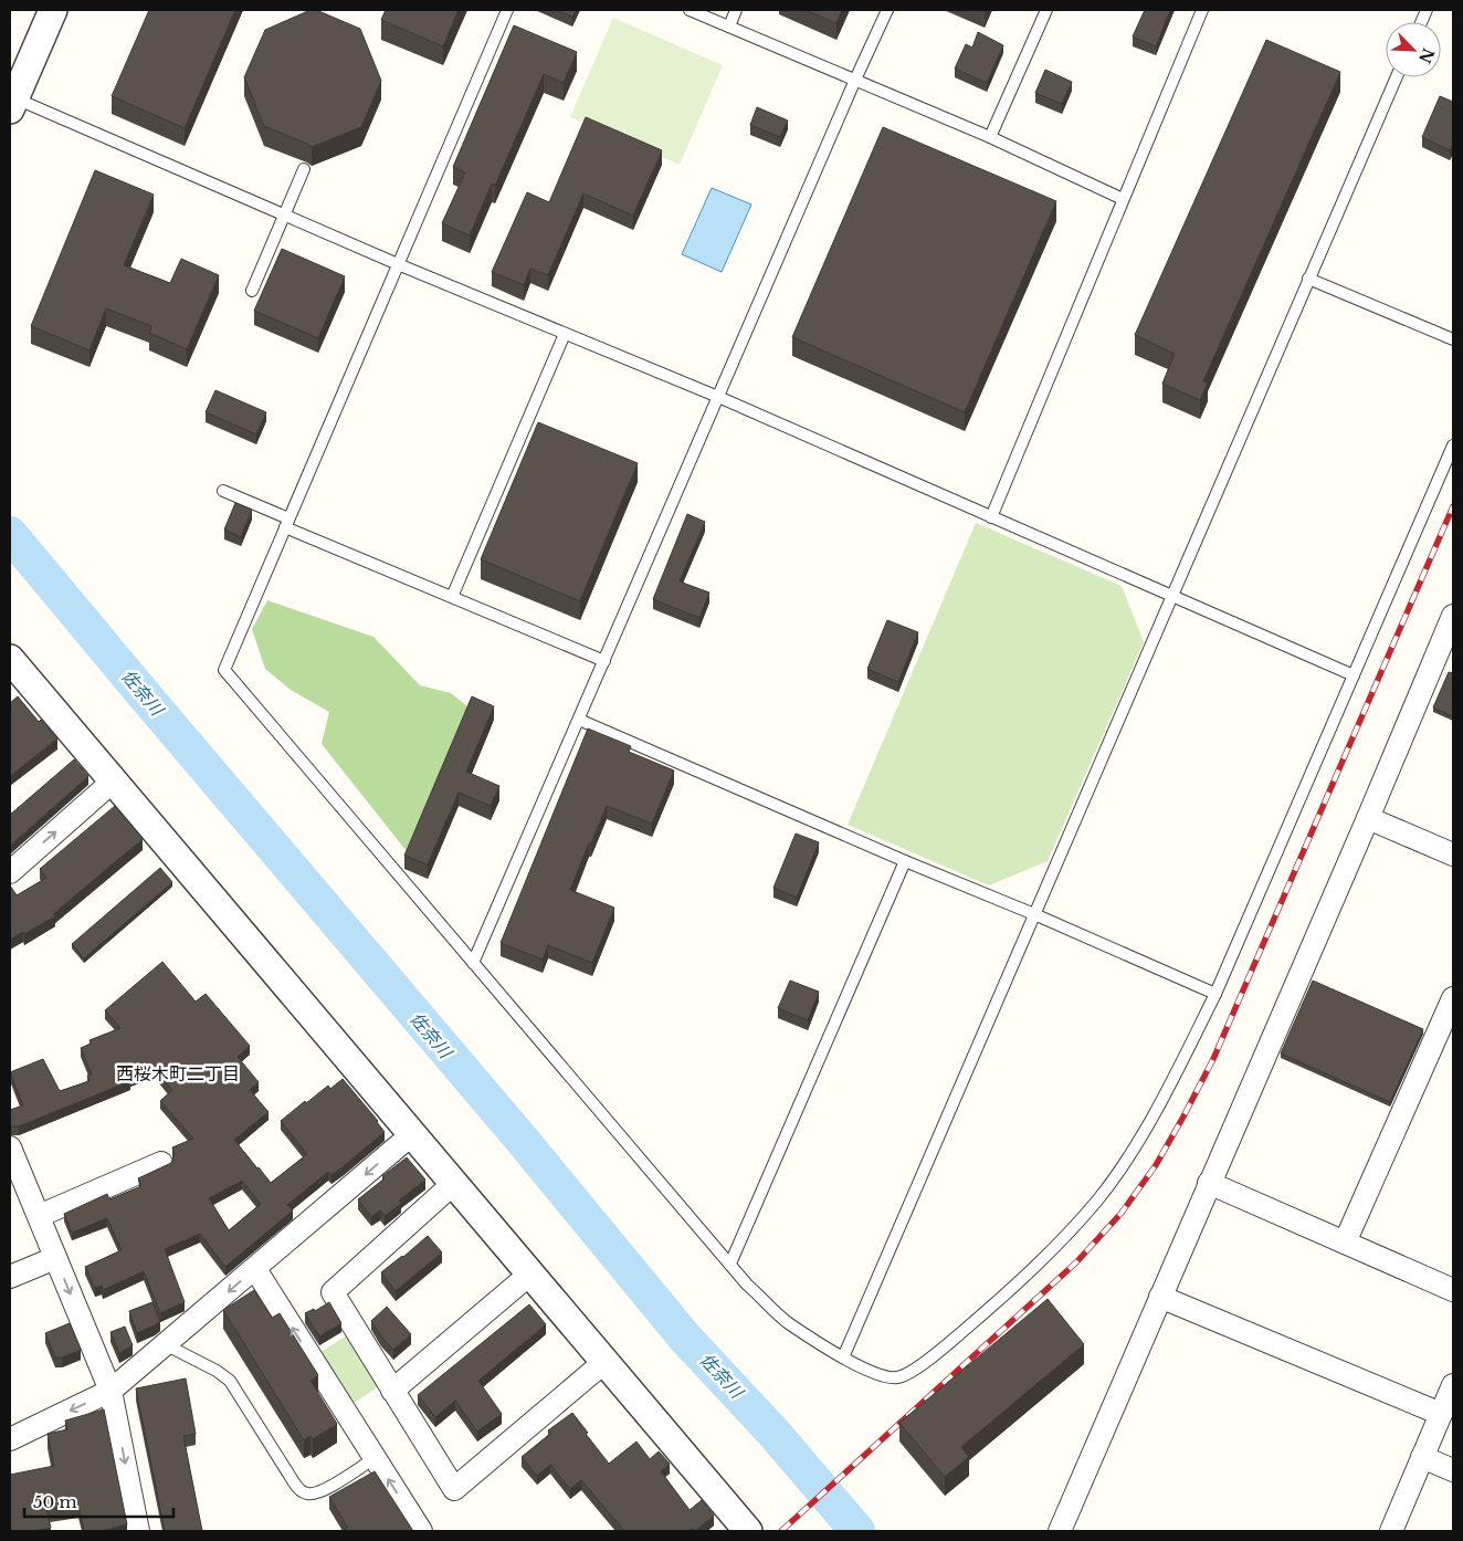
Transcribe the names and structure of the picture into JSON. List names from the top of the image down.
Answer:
{
  "districts": ["西桜木町二丁目"],
  "water": ["佐奈川"],
  "scale_bar": "50 m",
  "north": "bottom right"
}
